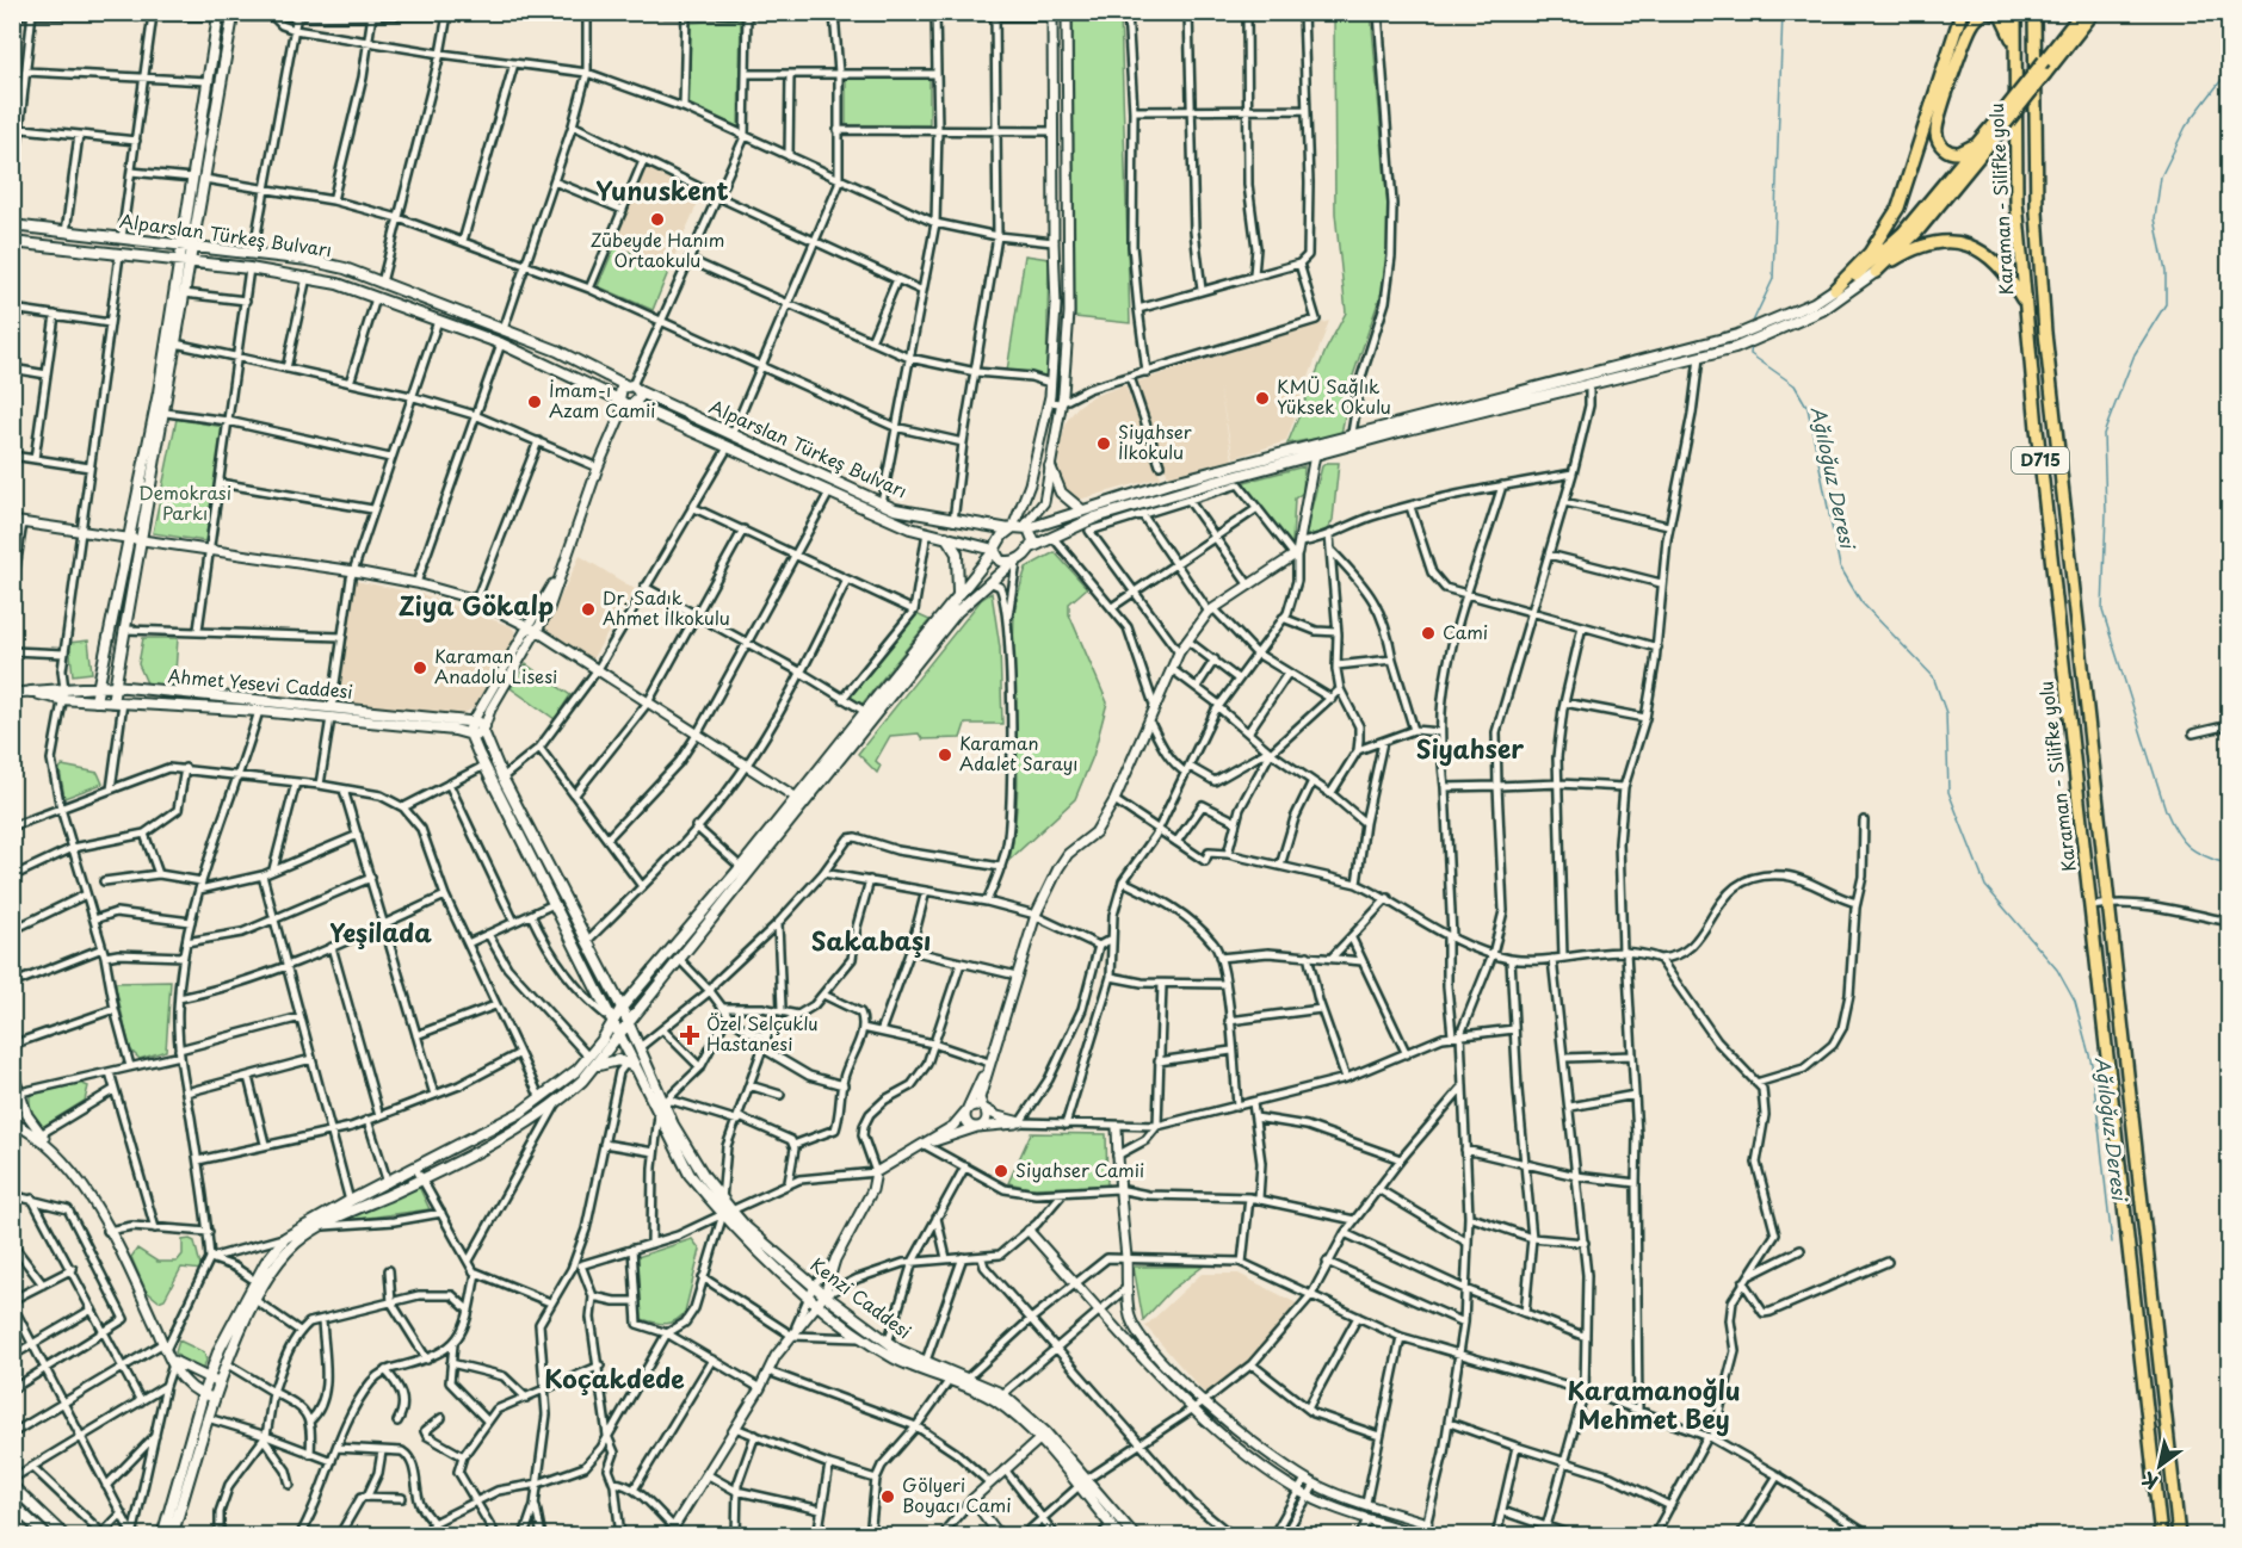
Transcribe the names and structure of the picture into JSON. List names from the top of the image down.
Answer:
{
  "streets": {
    "highway": ["Karaman - Silifke yolu", "D715"],
    "main road": ["Alparslan Türkeş Bulvarı", "Ahmet Yesevi Caddesi", "Kenzi Caddesi"]
  },
  "districts": [
    "Yunuskent",
    "Ziya Gökalp",
    "Siyahser",
    "Yeşilada",
    "Sakabaşı",
    "Koçakdede",
    "Karamanoğlu Mehmet Bey"
  ],
  "water": ["Ağıloğuz Deresi"],
  "parks": ["Demokrasi Parkı"],
  "places": {
    "other": [
      "Zübeyde Hanım Ortaokulu",
      "KMÜ Sağlık Yüksek Okulu",
      "İmam-ı Azam Camii",
      "Siyahser İlkokulu",
      "Dr. Sadık Ahmet İlkokulu",
      "Cami",
      "Karaman Anadolu Lisesi",
      "Karaman Adalet Sarayı",
      "Siyahser Camii",
      "Gölyeri Boyacı Cami"
    ],
    "health": ["Özel Selçuklu Hastanesi"]
  },
  "north": "bottom left"
}
